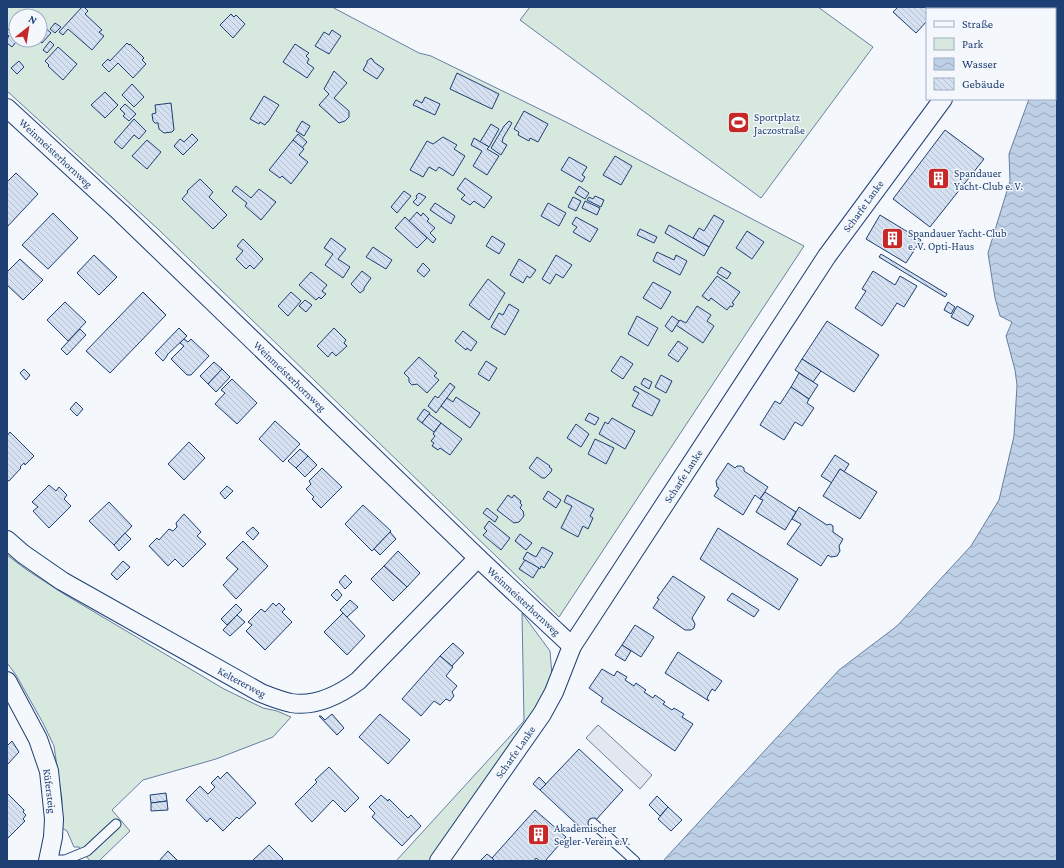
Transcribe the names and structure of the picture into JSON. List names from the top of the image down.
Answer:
{
  "streets": {
    "street": [
      "Weinmeisterhornweg",
      "Scharfe Lanke",
      "Keltererweg",
      "Küfersteig"
    ]
  },
  "crossings": [
    ["Weinmeisterhornweg", "Scharfe Lanke"],
    ["Weinmeisterhornweg", "Keltererweg"]
  ],
  "places": {
    "sports": ["Sportplatz Jaczostraße"],
    "building": ["Spandauer Yacht-Club e. V.", "Spandauer Yacht-Club e. V. Opti-Haus", "Akademischer Segler-Verein e.V."]
  },
  "legend": [
    "Straße",
    "Park",
    "Wasser",
    "Gebäude"
  ],
  "north": "top right"
}
